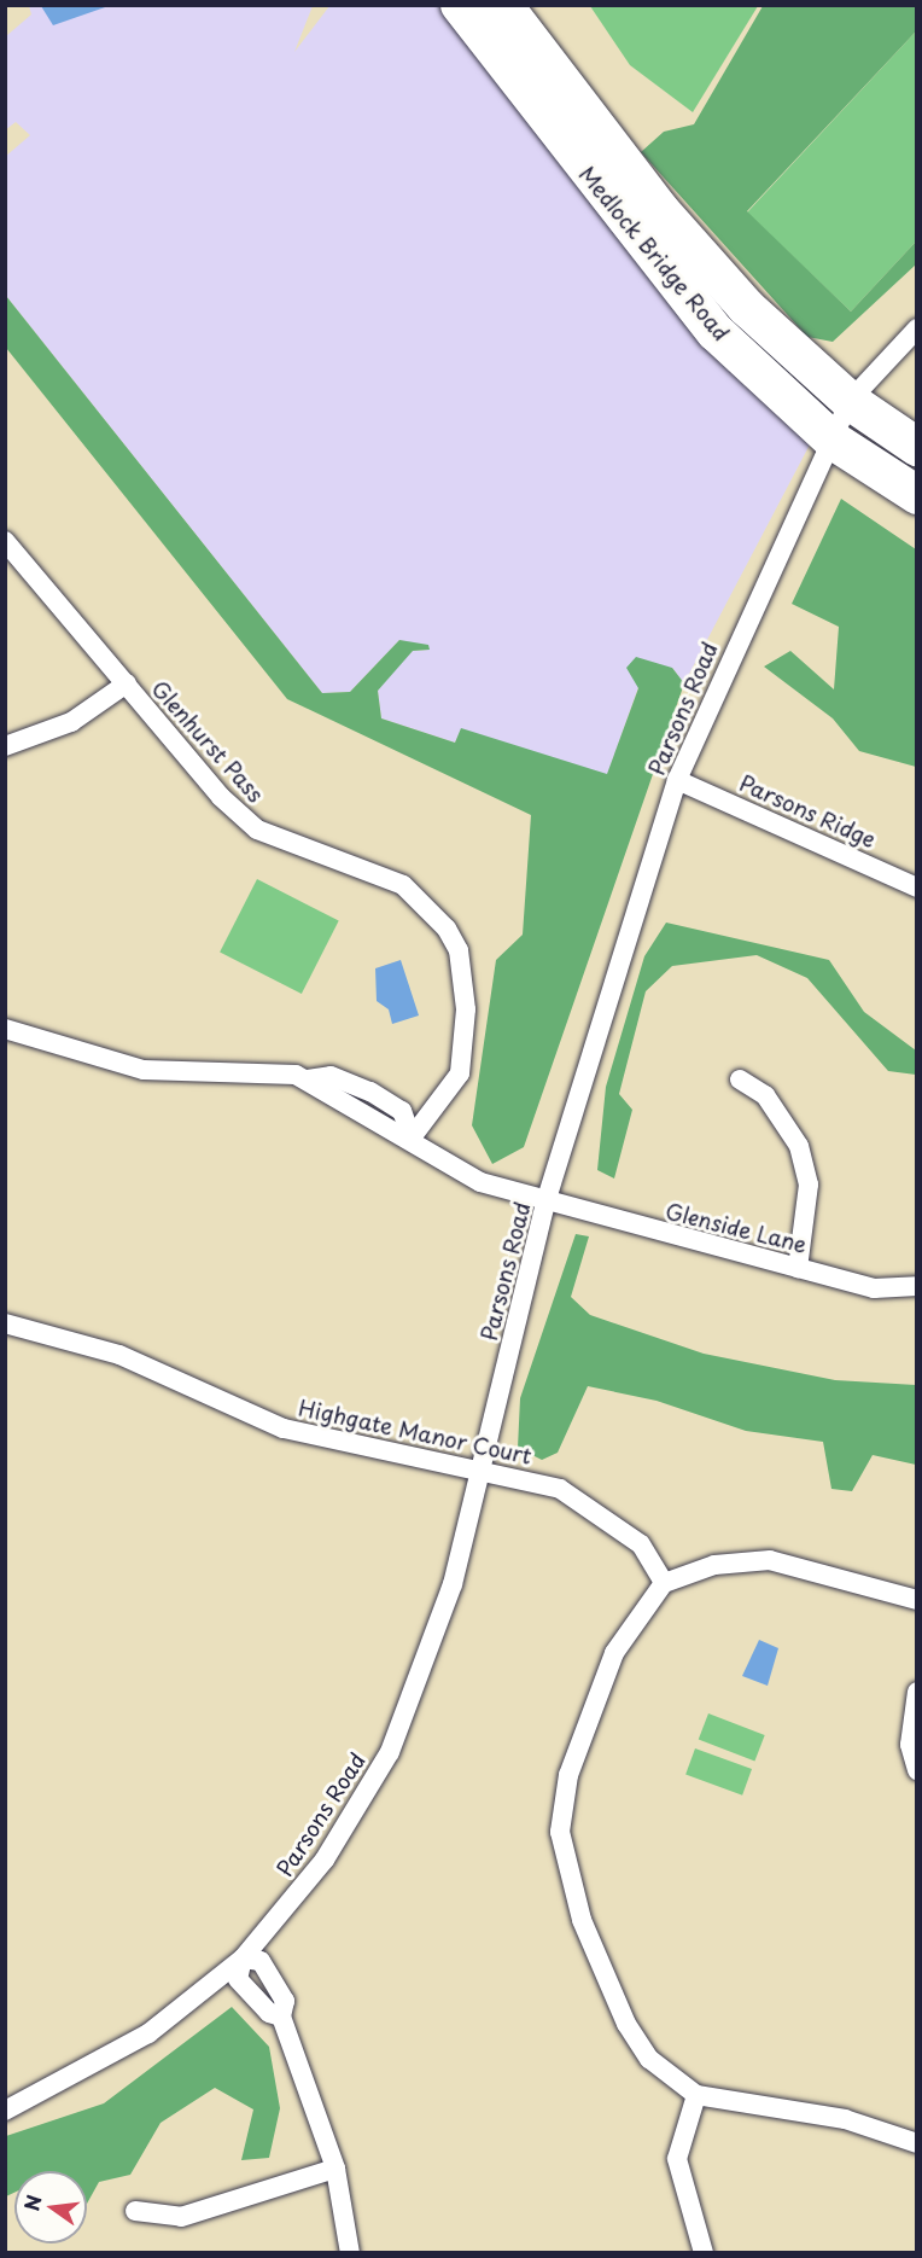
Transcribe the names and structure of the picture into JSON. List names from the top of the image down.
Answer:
{
  "streets": {
    "highway": ["Medlock Bridge Road"],
    "street": [
      "Parsons Road",
      "Glenhurst Pass",
      "Parsons Ridge",
      "Glenside Lane",
      "Highgate Manor Court"
    ]
  },
  "crossings": [
    ["Medlock Bridge Road", "Parsons Road"],
    ["Parsons Road", "Parsons Ridge"],
    ["Parsons Road", "Glenside Lane"],
    ["Parsons Road", "Highgate Manor Court"]
  ],
  "north": "left"
}
